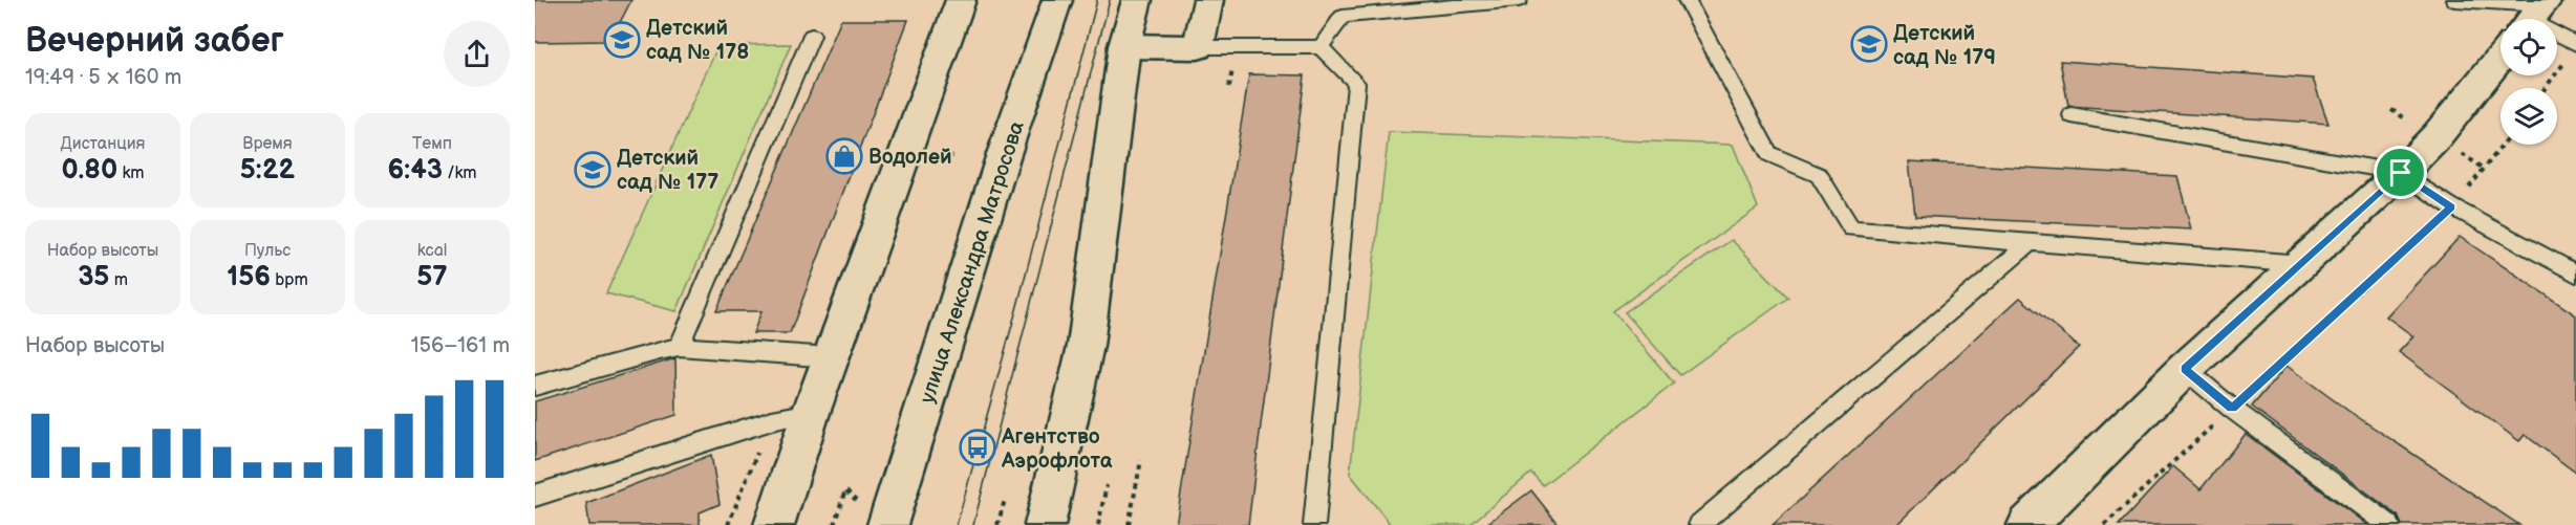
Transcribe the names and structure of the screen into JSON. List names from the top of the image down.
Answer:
{
  "streets": {
    "main road": ["улица Александра Матросова"]
  },
  "places": {
    "school or university": ["Детский сад № 178", "Детский сад № 179", "Детский сад № 177"],
    "shop": ["Водолей"],
    "bus stop": ["Агентство Аэрофлота"]
  },
  "page": {
    "heading": ["Вечерний забег", "19:49 · 5 × 160 m"],
    "stats": [
      ["Дистанция", "0.80 km"],
      ["Время", "5:22"],
      ["Темп", "6:43 /km"],
      ["Набор высоты", "35 m"],
      ["Пульс", "156 bpm"],
      ["kcal", "57"]
    ],
    "chart": ["Набор высоты", "156–161 m"]
  }
}
